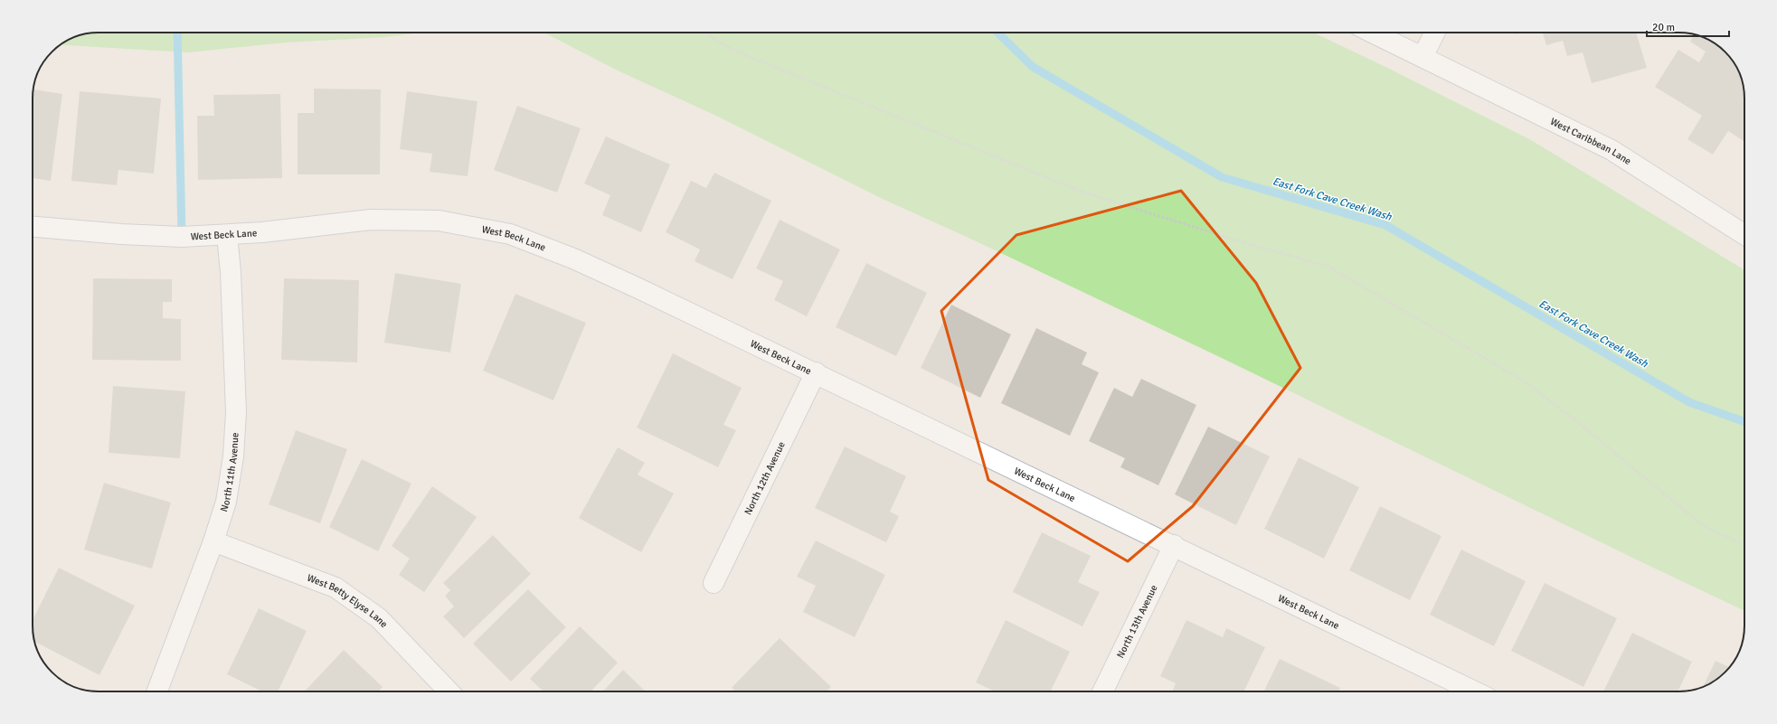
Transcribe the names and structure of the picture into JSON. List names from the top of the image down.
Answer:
{
  "streets": {
    "street": [
      "West Caribbean Lane",
      "West Beck Lane",
      "North 11th Avenue",
      "North 12th Avenue",
      "West Betty Elyse Lane",
      "North 13th Avenue"
    ]
  },
  "crossings": [
    ["West Beck Lane", "North 11th Avenue"],
    ["West Beck Lane", "North 12th Avenue"],
    ["West Beck Lane", "North 13th Avenue"],
    ["North 11th Avenue", "West Betty Elyse Lane"]
  ],
  "water": ["East Fork Cave Creek Wash"],
  "scale_bar": "20 m"
}
